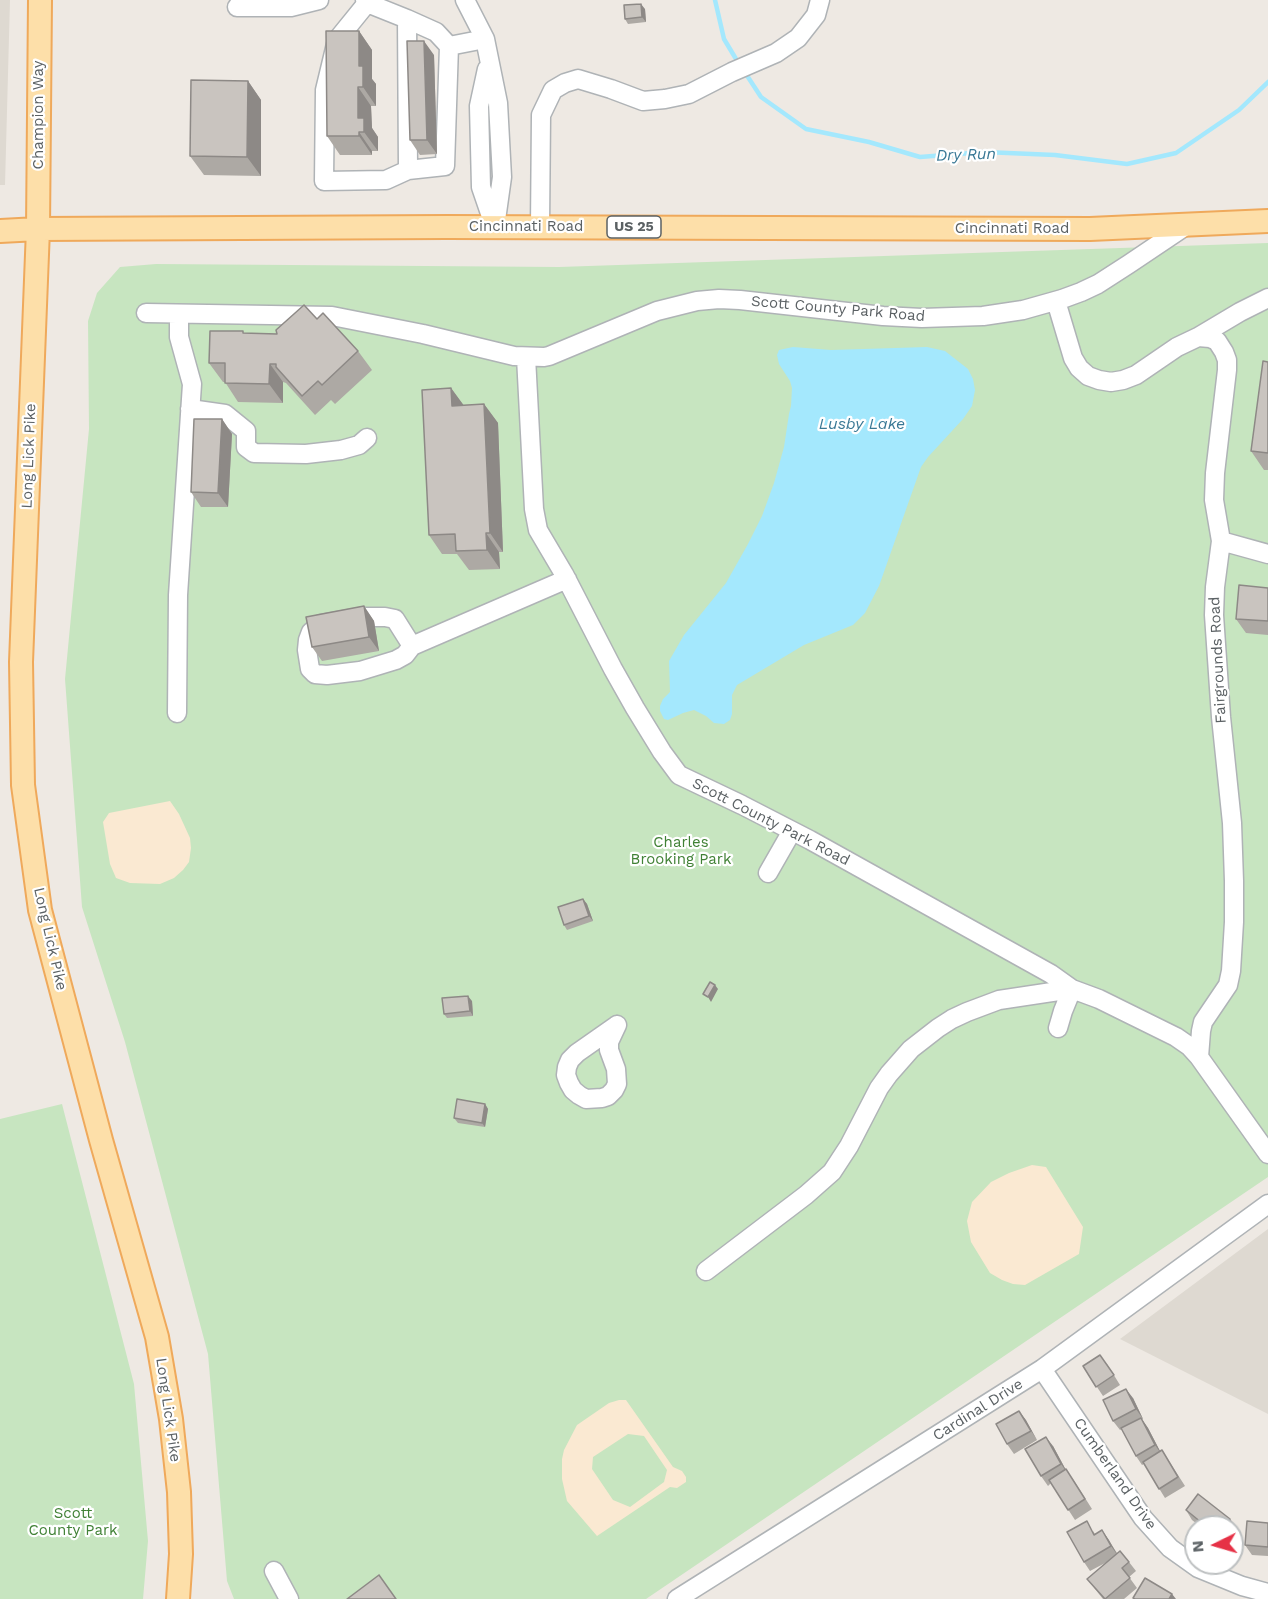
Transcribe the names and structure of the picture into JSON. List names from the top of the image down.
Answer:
{
  "streets": {
    "main road": [
      "Champion Way",
      "Cincinnati Road",
      "US 25",
      "Long Lick Pike"
    ],
    "street": [
      "Scott County Park Road",
      "Fairgrounds Road",
      "Cardinal Drive",
      "Cumberland Drive"
    ]
  },
  "crossings": [
    ["Champion Way", "Cincinnati Road"],
    ["Champion Way", "Long Lick Pike"],
    ["Cincinnati Road", "Scott County Park Road"],
    ["Cincinnati Road", "Long Lick Pike"],
    ["Cardinal Drive", "Cumberland Drive"]
  ],
  "water": ["Dry Run", "Lusby Lake"],
  "parks": ["Charles Brooking Park", "Scott County Park"],
  "north": "left"
}
